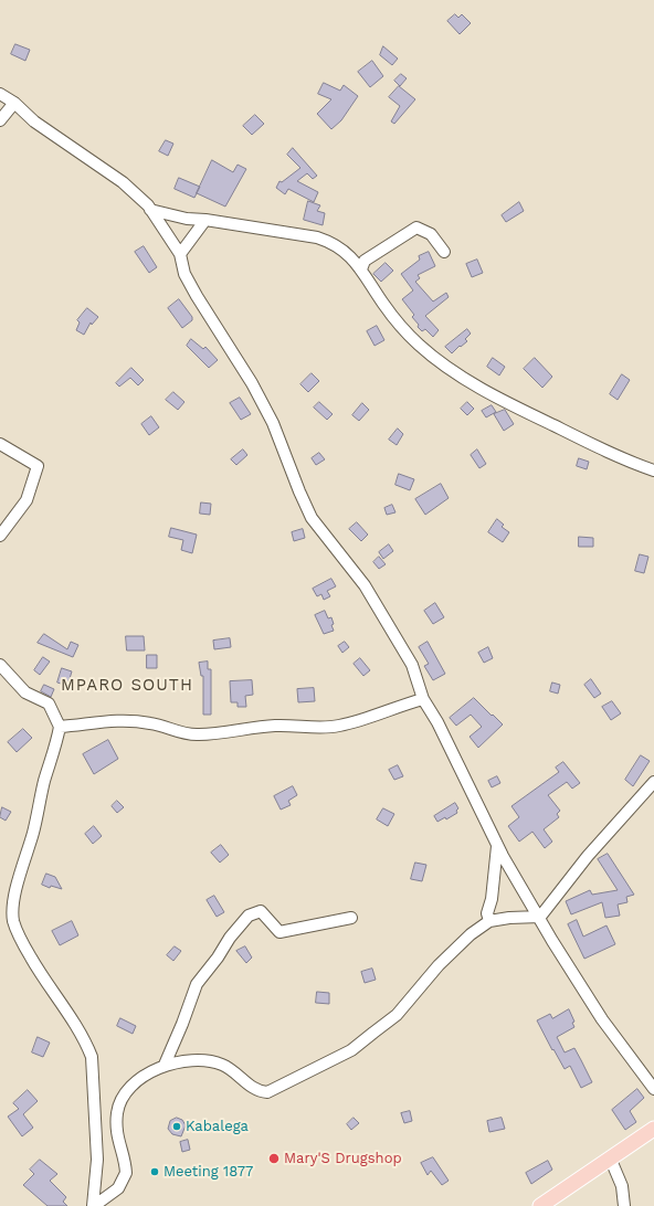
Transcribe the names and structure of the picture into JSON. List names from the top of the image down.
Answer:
{
  "districts": ["MPARO SOUTH"],
  "places": ["Kabalega", "Mary'S Drugshop", "Meeting 1877"]
}
